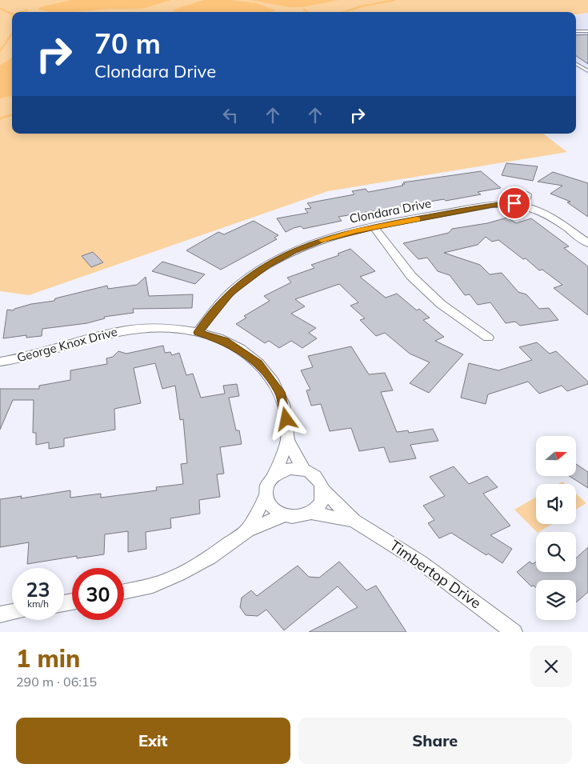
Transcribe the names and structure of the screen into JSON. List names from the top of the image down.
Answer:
{
  "streets": {
    "street": ["Clondara Drive", "George Knox Drive", "Timbertop Drive"]
  },
  "crossings": [
    ["Clondara Drive", "George Knox Drive"],
    ["George Knox Drive", "Timbertop Drive"]
  ],
  "north": "right",
  "page": {
    "turn": ["70 m", "Clondara Drive"],
    "speed": "23 km/h",
    "limit": "30",
    "heading": ["1 min", "290 m · 06:15"],
    "buttons": ["Exit", "Share"]
  }
}
